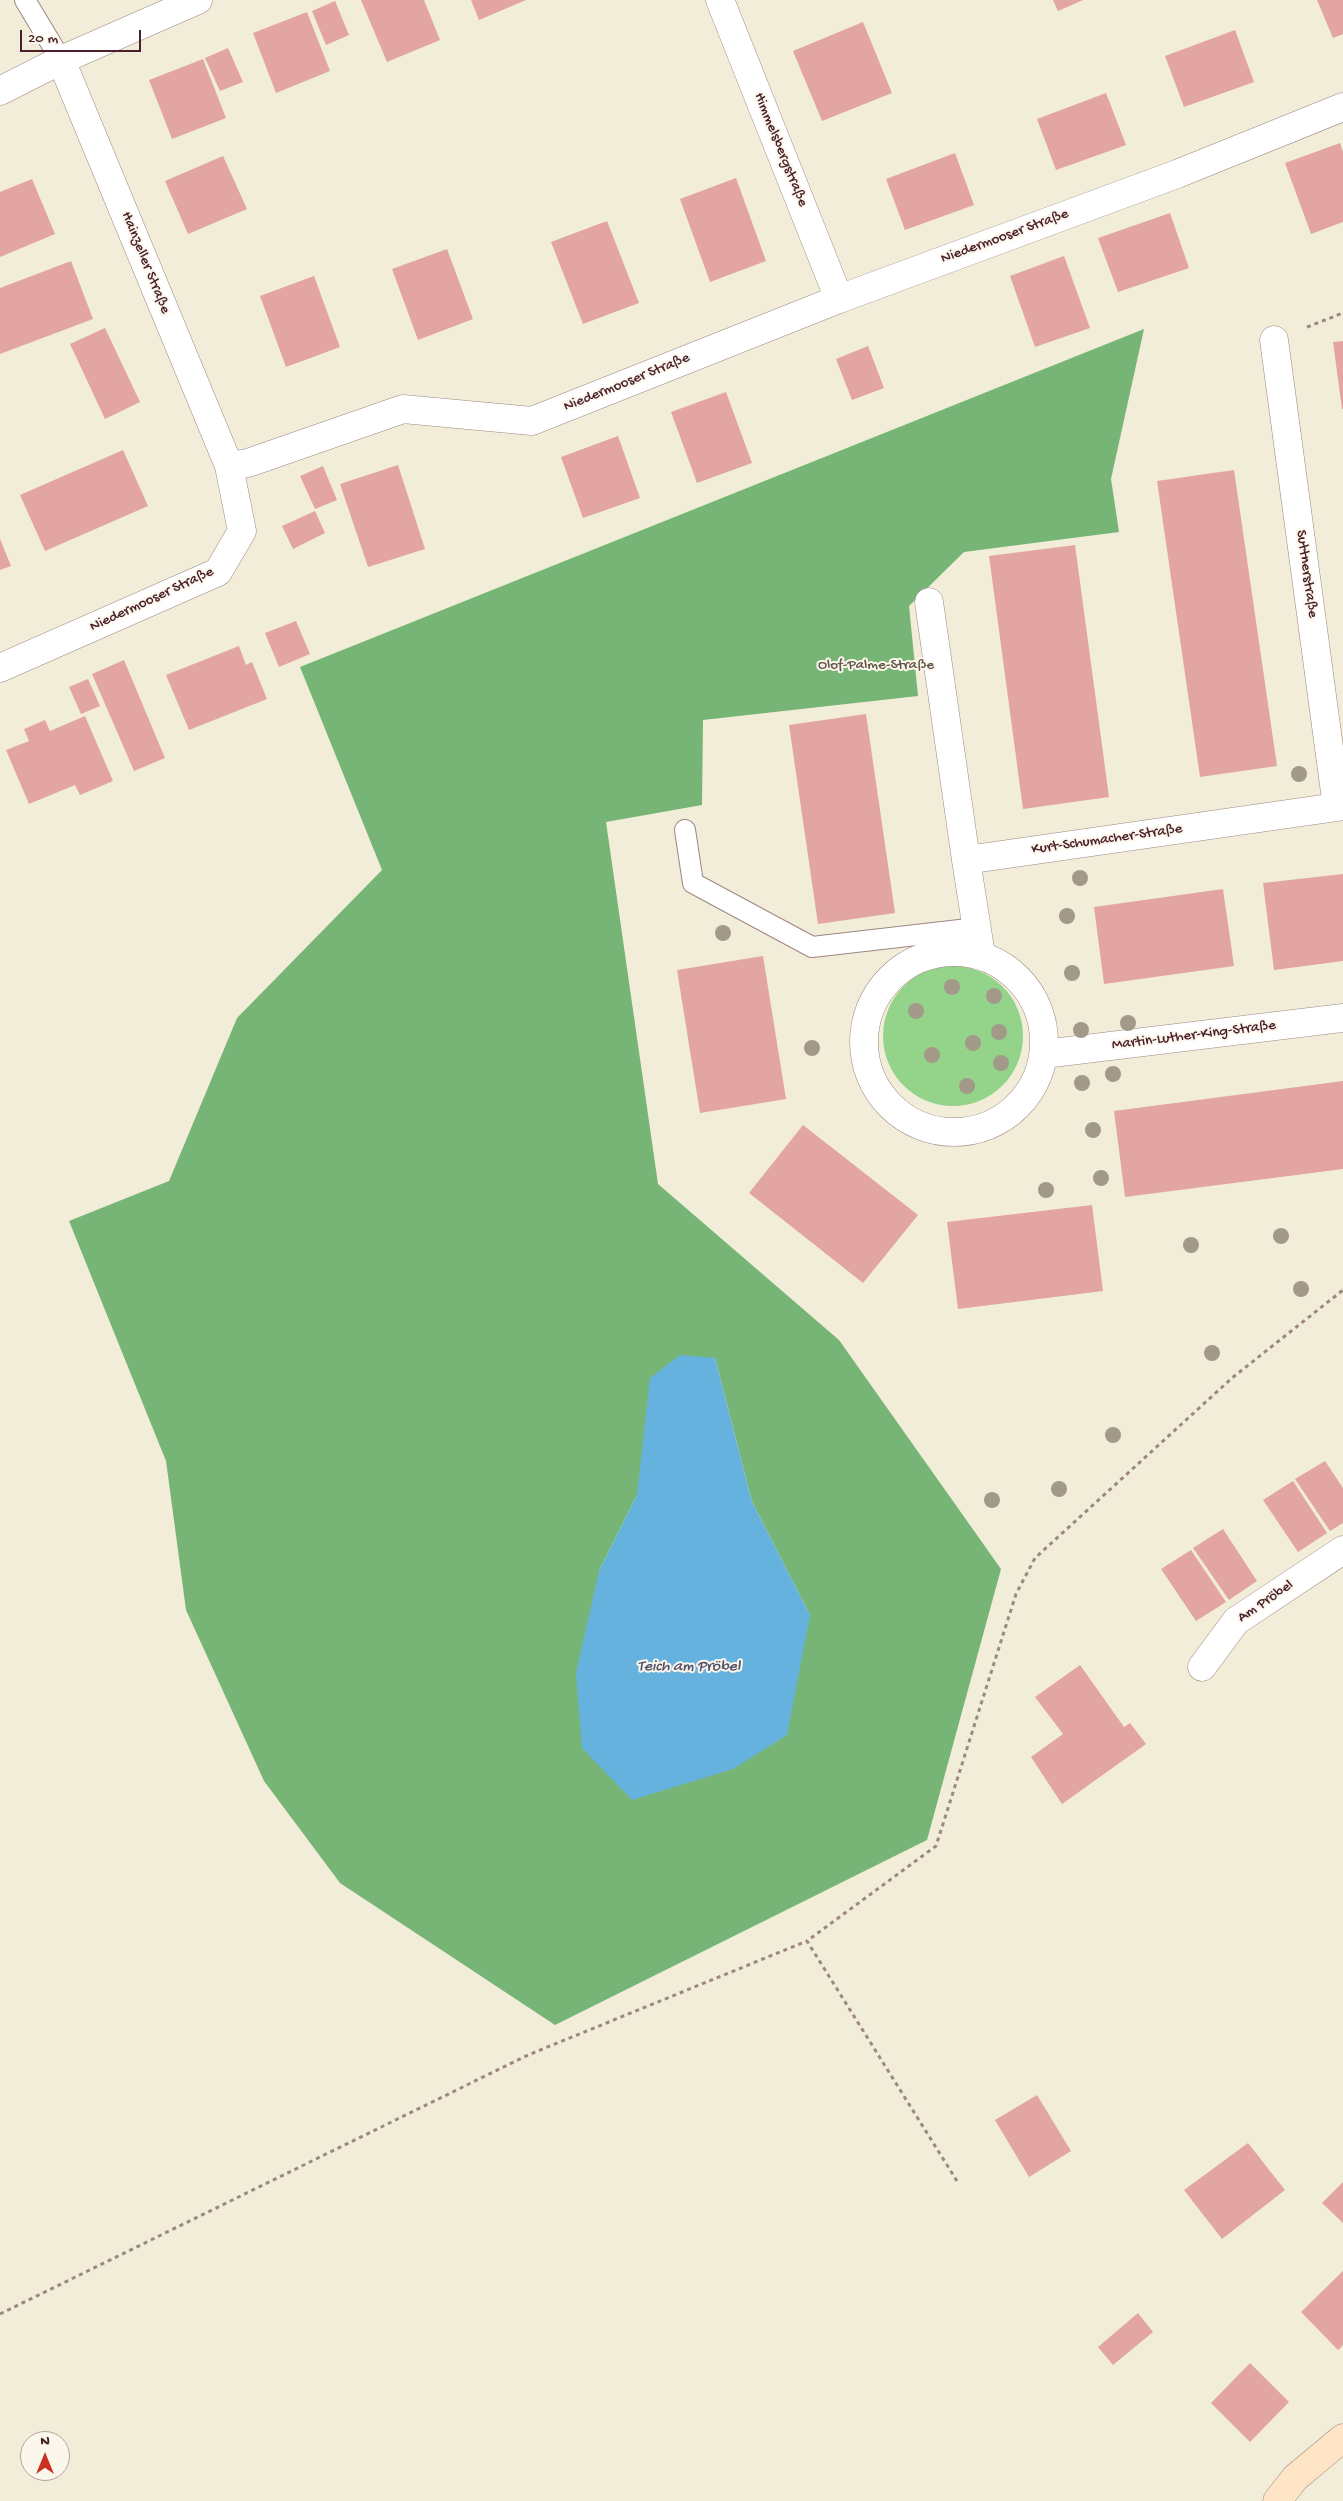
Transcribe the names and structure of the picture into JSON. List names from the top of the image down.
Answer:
{
  "streets": {
    "street": [
      "Himmelsbergstraße",
      "Niedermooser Straße",
      "Hainzeller Straße",
      "Suttnerstraße",
      "Kurt-Schumacher-Straße",
      "Martin-Luther-King-Straße",
      "Am Pröbel"
    ]
  },
  "crossings": [
    ["Himmelsbergstraße", "Niedermooser Straße"],
    ["Niedermooser Straße", "Hainzeller Straße"],
    ["Suttnerstraße", "Kurt-Schumacher-Straße"]
  ],
  "water": ["Teich am Pröbel"],
  "parks": ["Olof-Palme-Straße"],
  "scale_bar": "20 m",
  "north": "top"
}
